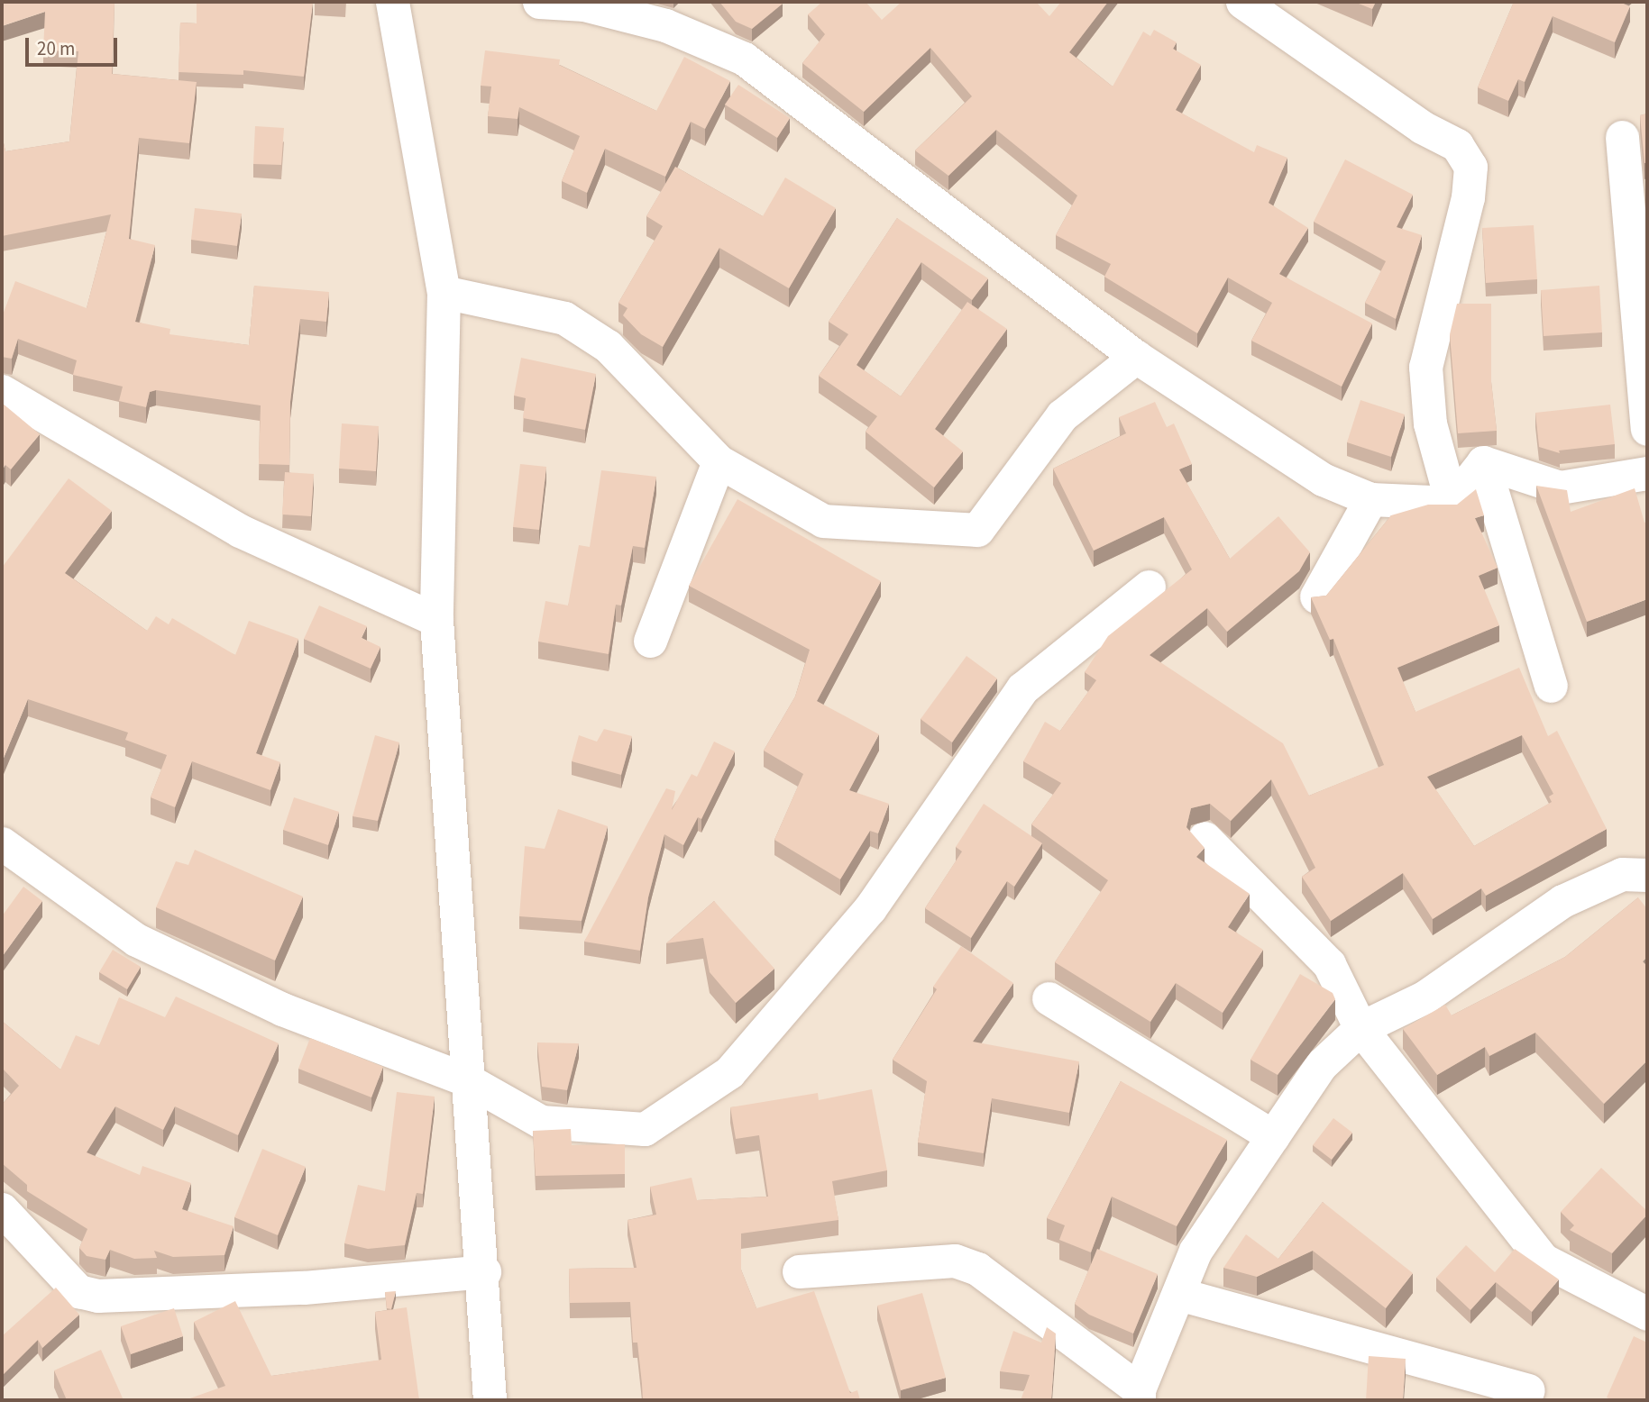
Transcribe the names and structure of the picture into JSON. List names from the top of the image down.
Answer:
{
  "scale_bar": "20 m"
}
